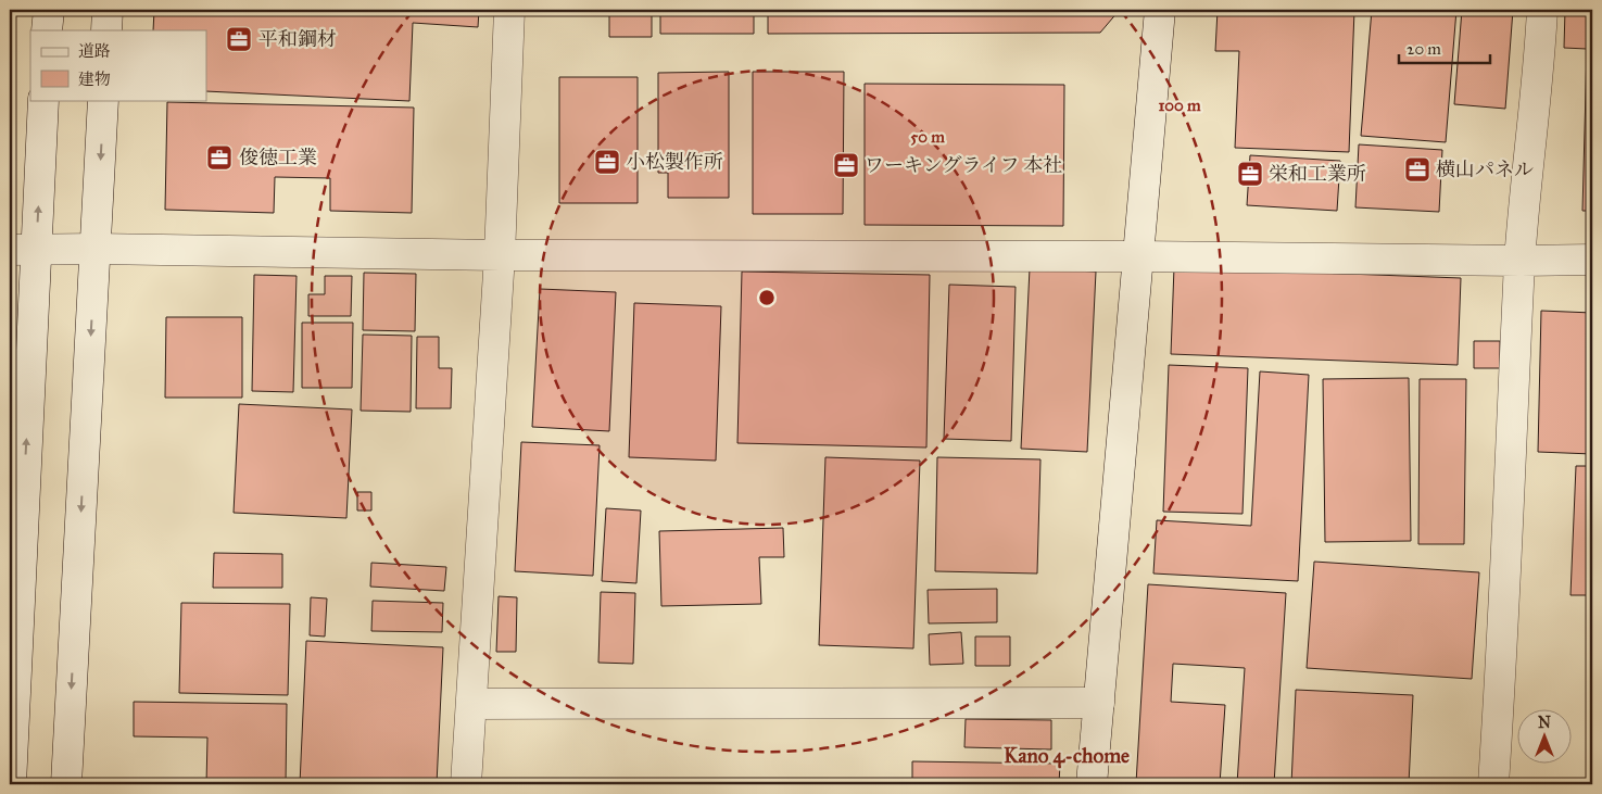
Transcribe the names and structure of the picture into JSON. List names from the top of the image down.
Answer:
{
  "districts": ["Kano 4-chome"],
  "places": {
    "office": [
      "平和鋼材",
      "俊徳工業",
      "小松製作所",
      "ワーキングライフ 本社",
      "横山パネル",
      "栄和工業所"
    ]
  },
  "legend": ["道路", "建物"],
  "scale_bar": "20 m",
  "north": "top",
  "rings": ["100 m", "50 m"]
}
